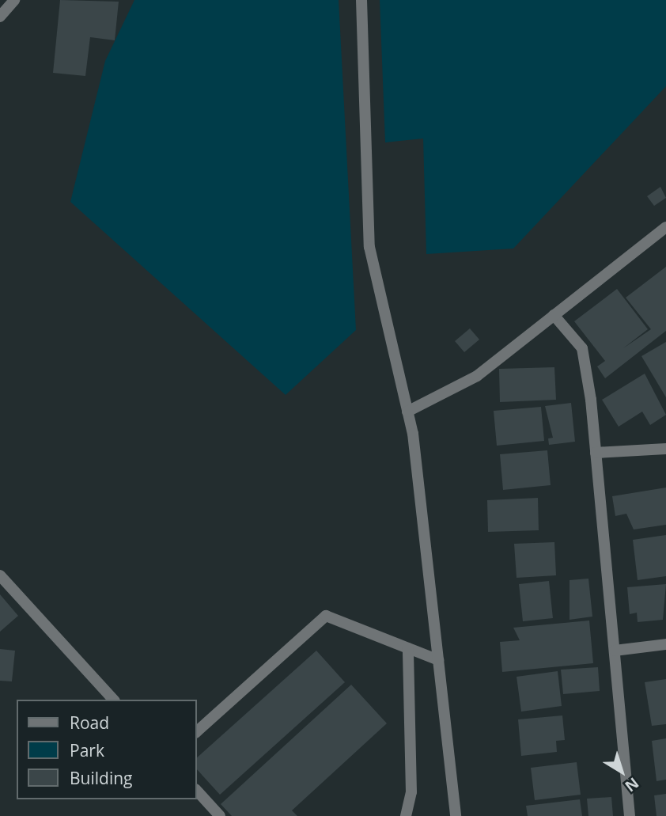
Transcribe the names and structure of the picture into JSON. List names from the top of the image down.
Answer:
{
  "legend": ["Road", "Park", "Building"],
  "north": "bottom right"
}
